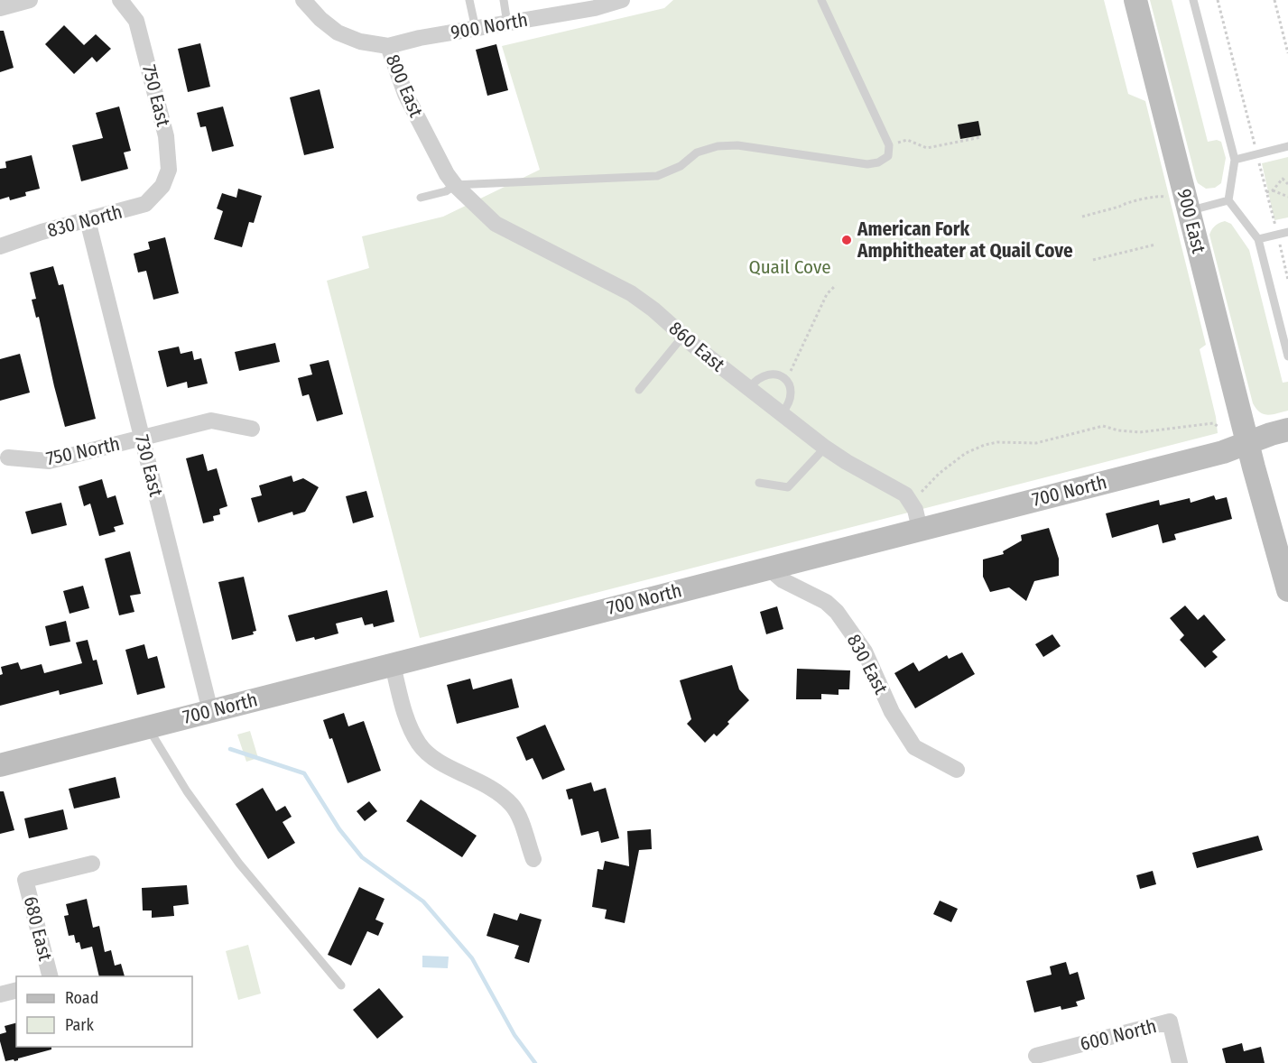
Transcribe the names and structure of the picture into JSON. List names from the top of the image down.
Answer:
{
  "streets": {
    "street": [
      "900 North",
      "800 East",
      "750 East",
      "830 North",
      "900 East",
      "860 East",
      "750 North",
      "730 East",
      "700 North",
      "830 East",
      "680 East",
      "600 North"
    ]
  },
  "crossings": [
    ["900 North", "800 East"],
    ["800 East", "860 East"],
    ["750 East", "830 North"],
    ["830 North", "730 East"],
    ["900 East", "700 North"],
    ["860 East", "700 North"],
    ["750 North", "730 East"],
    ["730 East", "700 North"],
    ["700 North", "830 East"]
  ],
  "parks": ["Quail Cove"],
  "places": ["American Fork Amphitheater at Quail Cove"],
  "legend": ["Road", "Park"]
}
